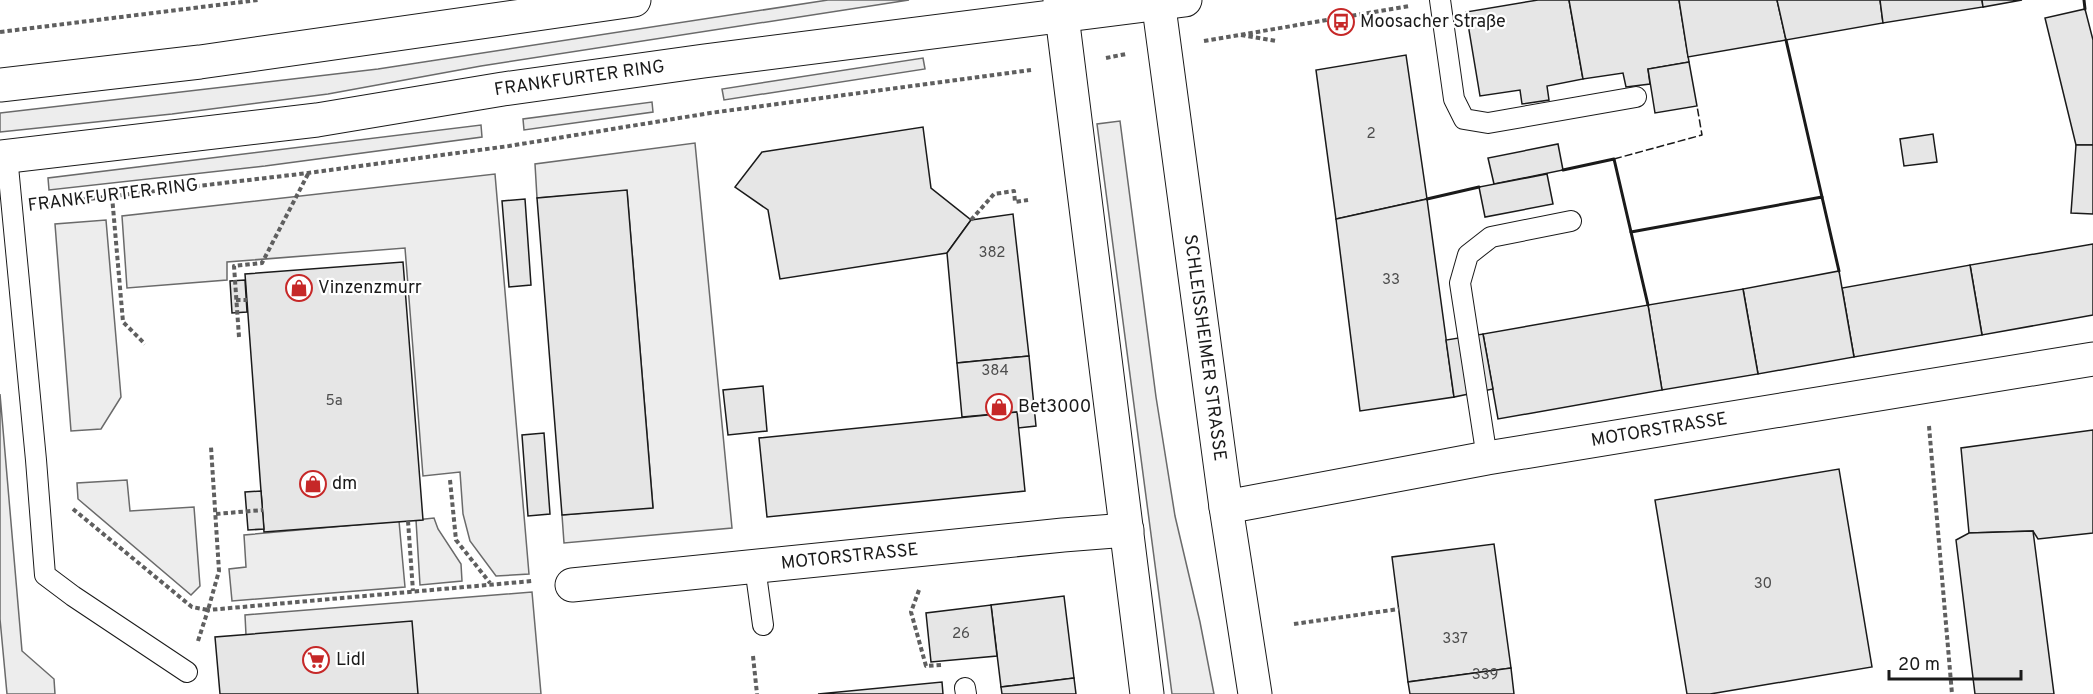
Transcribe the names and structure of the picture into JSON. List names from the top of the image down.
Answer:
{
  "streets": {
    "main road": ["FRANKFURTER RING", "SCHLEISSHEIMER STRASSE", "MOTORSTRASSE"]
  },
  "crossings": [
    ["FRANKFURTER RING", "SCHLEISSHEIMER STRASSE"],
    ["SCHLEISSHEIMER STRASSE", "MOTORSTRASSE"]
  ],
  "places": {
    "bus stop": ["Moosacher Straße"],
    "shop": ["Vinzenzmurr", "Bet3000", "dm"],
    "supermarket": ["Lidl"]
  },
  "house_numbers": [
    "2",
    "382",
    "33",
    "384",
    "5a",
    "30",
    "26",
    "337",
    "339"
  ],
  "scale_bar": "20 m"
}
